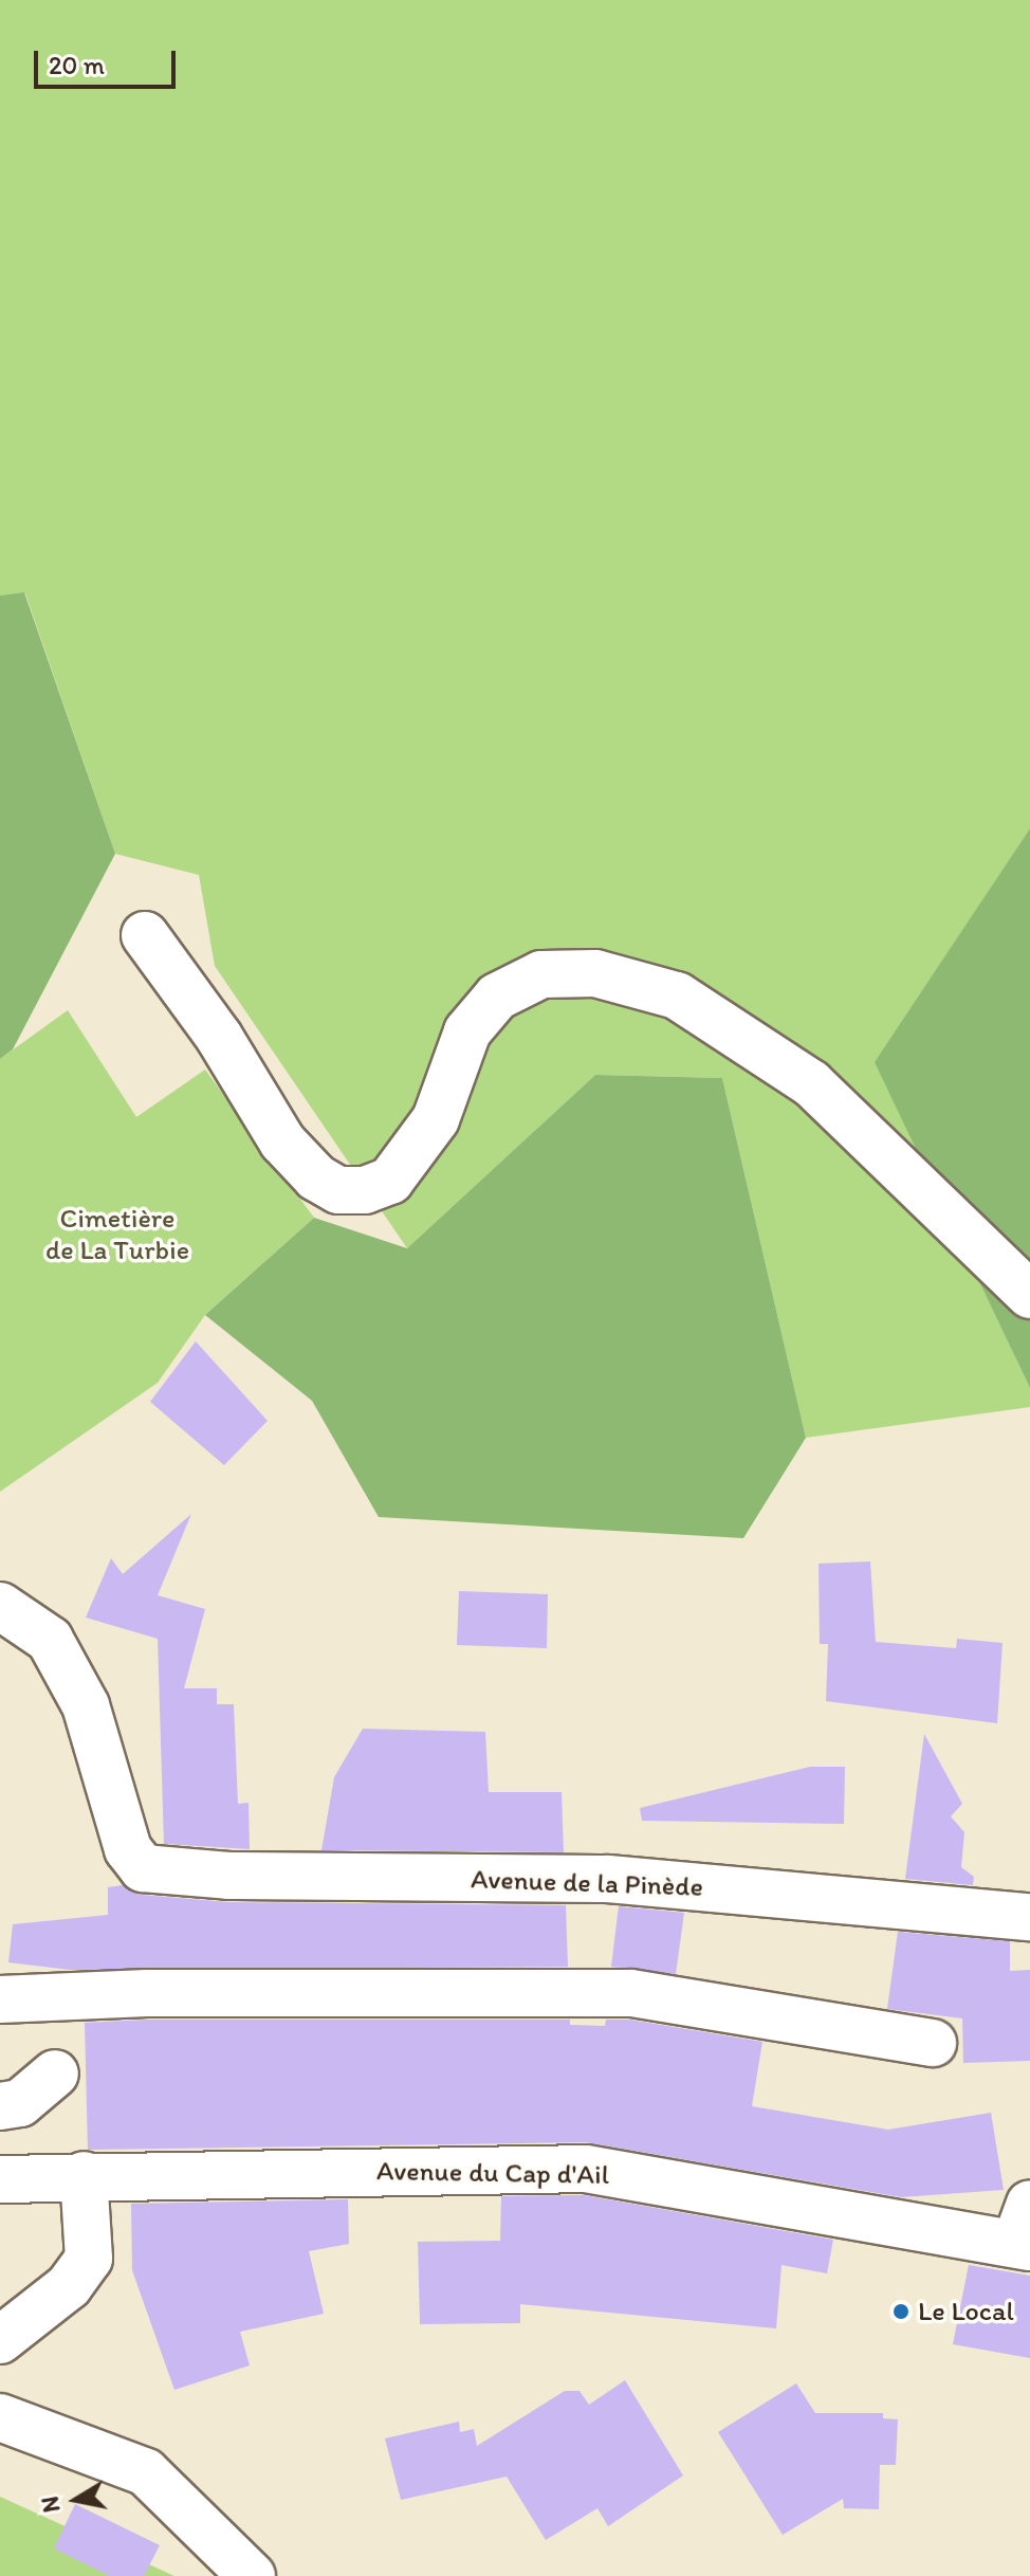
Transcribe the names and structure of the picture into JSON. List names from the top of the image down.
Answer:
{
  "streets": {
    "street": ["Avenue de la Pinède", "Avenue du Cap d'Ail"]
  },
  "parks": ["Cimetière de La Turbie"],
  "places": ["Le Local"],
  "scale_bar": "20 m",
  "north": "left"
}
